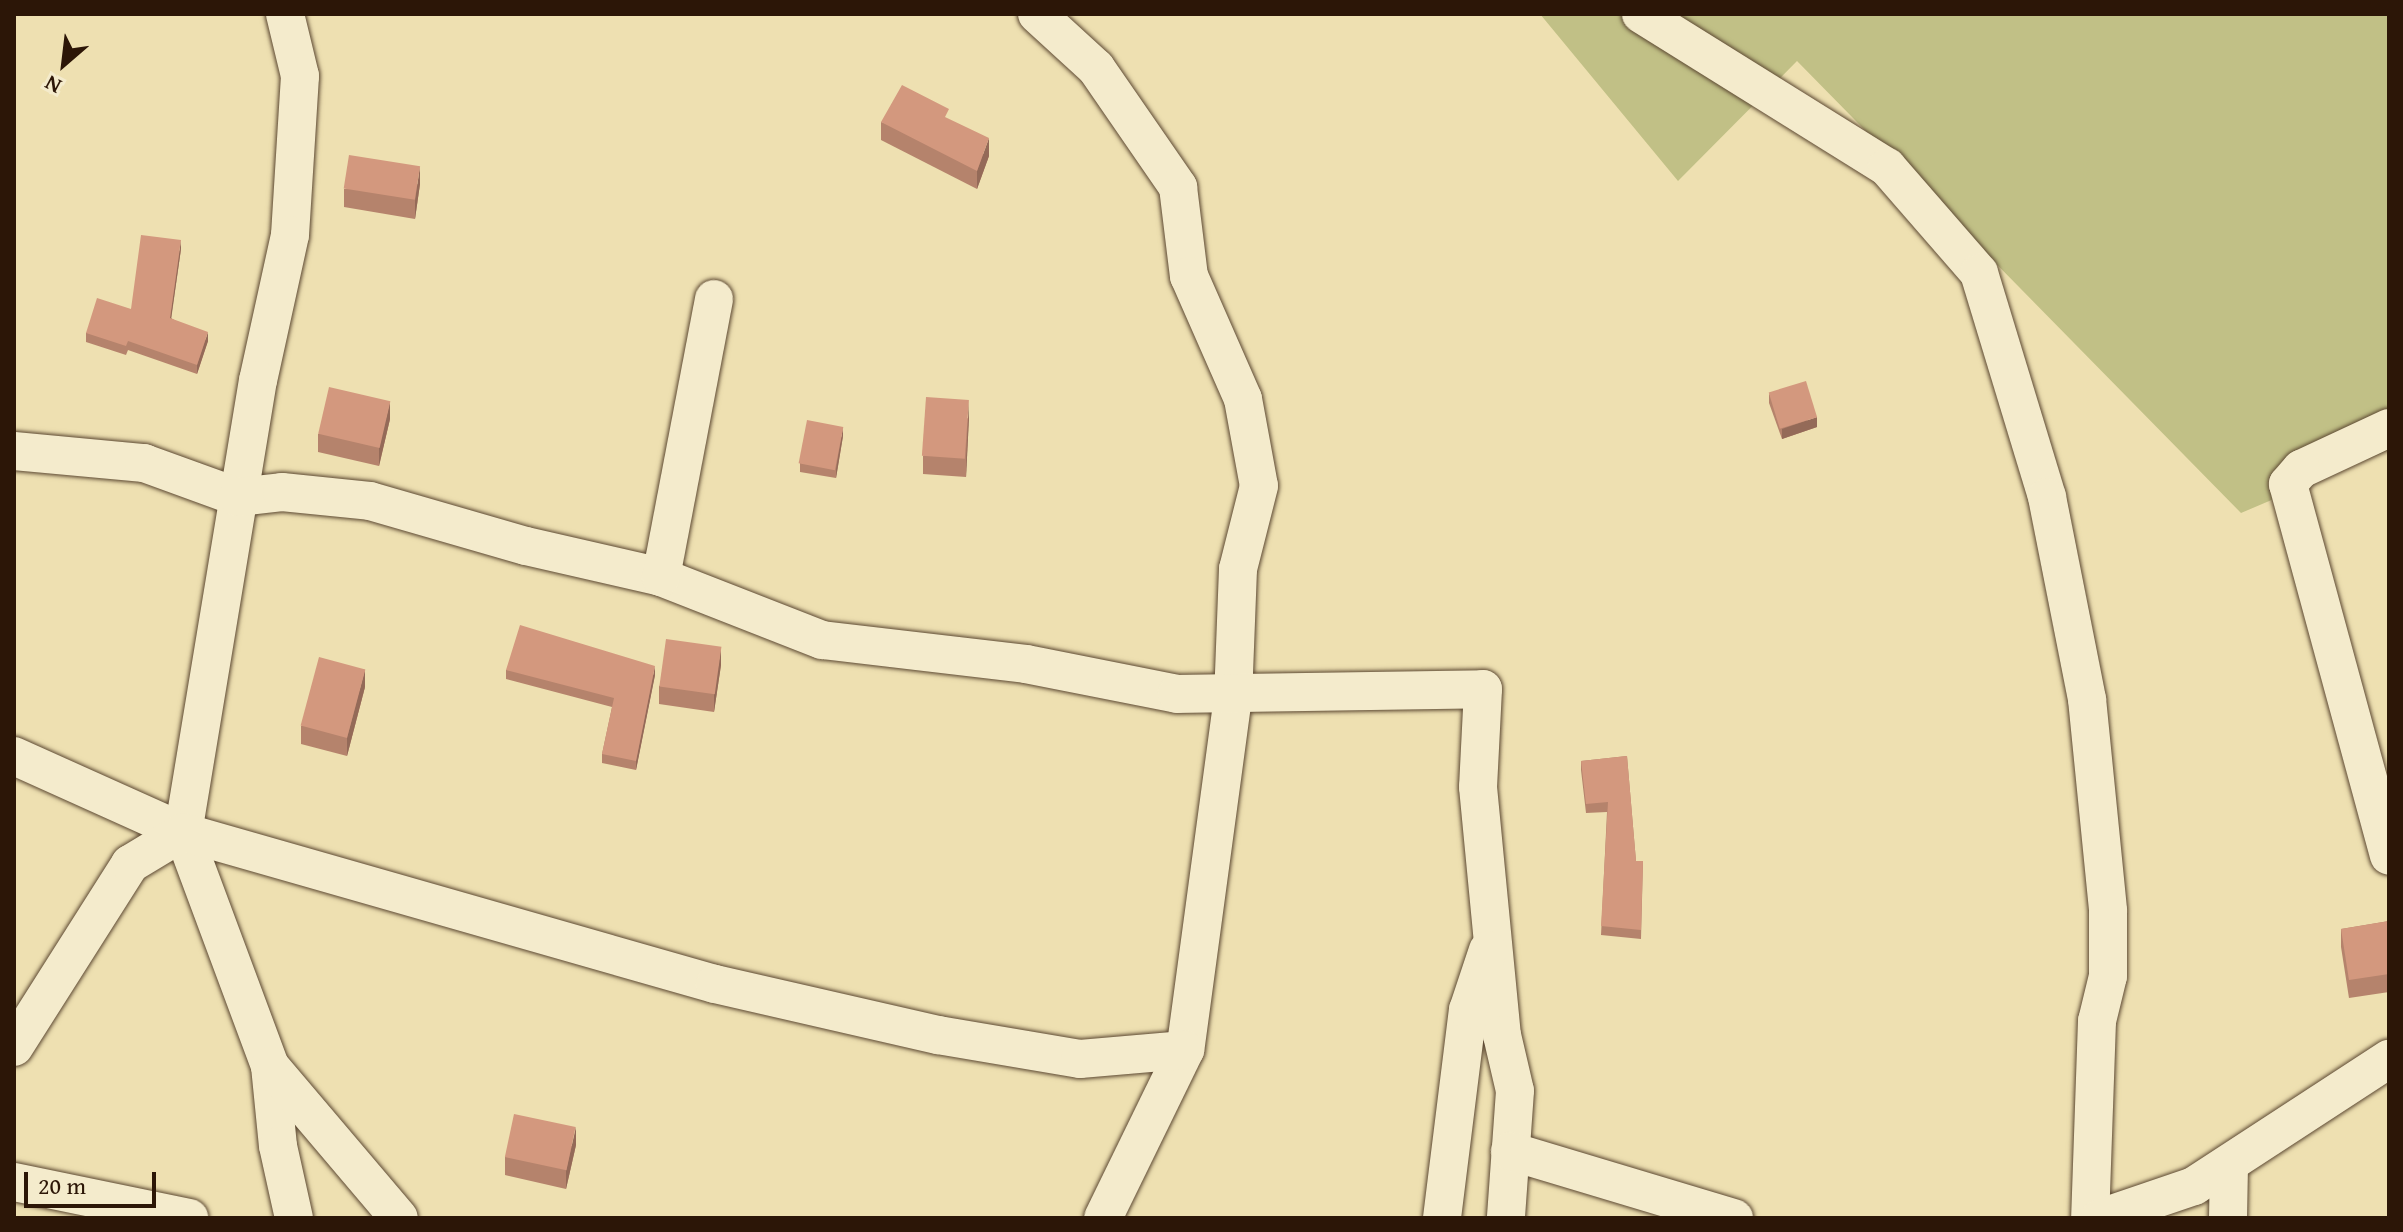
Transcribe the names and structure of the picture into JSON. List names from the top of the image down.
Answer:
{
  "scale_bar": "20 m",
  "north": "bottom left"
}
